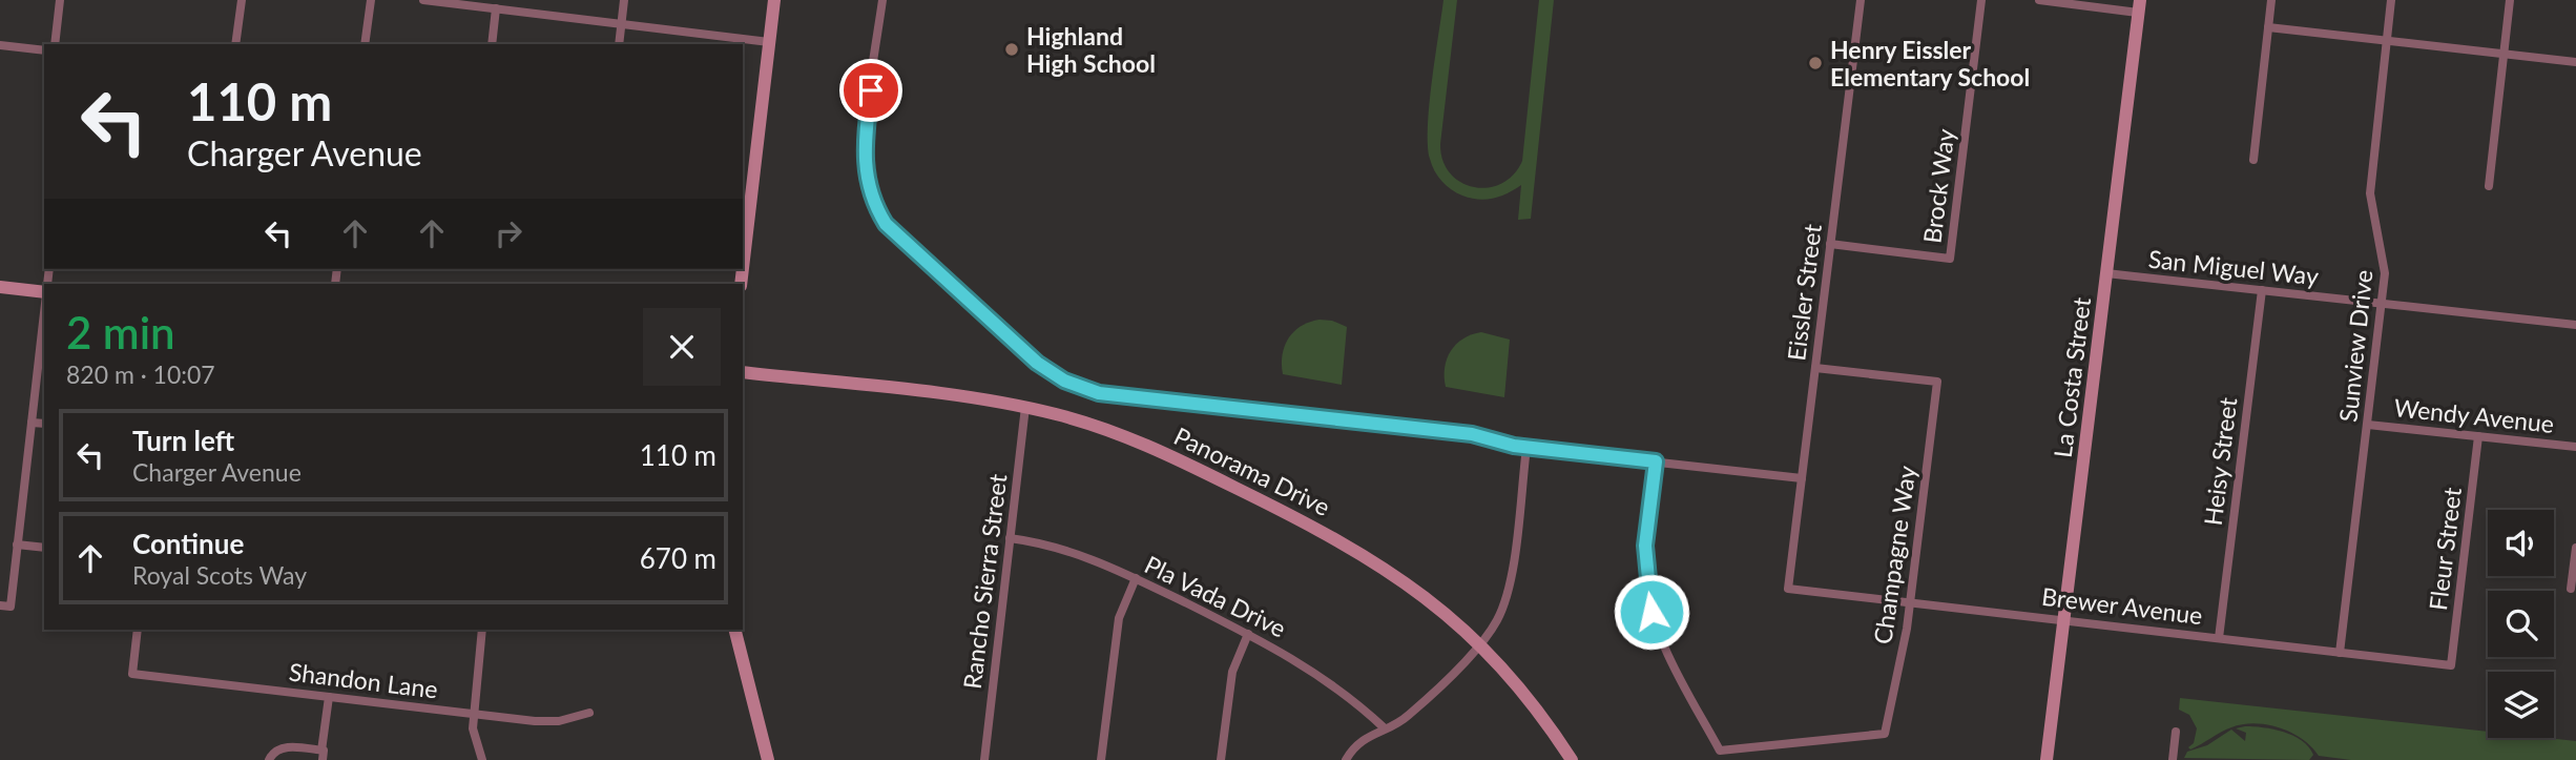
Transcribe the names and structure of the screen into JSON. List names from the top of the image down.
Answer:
{
  "streets": {
    "street": [
      "Brock Way",
      "San Miguel Way",
      "Eissler Street",
      "Sunview Drive",
      "La Costa Street",
      "Wendy Avenue",
      "Heisy Street",
      "Panorama Drive",
      "Fleur Street",
      "Champagne Way",
      "Rancho Sierra Street",
      "Pla Vada Drive",
      "Brewer Avenue",
      "Shandon Lane"
    ]
  },
  "crossings": [
    ["Brock Way", "Eissler Street"],
    ["San Miguel Way", "Sunview Drive"],
    ["San Miguel Way", "La Costa Street"],
    ["San Miguel Way", "Heisy Street"],
    ["Eissler Street", "Champagne Way"],
    ["Eissler Street", "Brewer Avenue"],
    ["Sunview Drive", "Wendy Avenue"],
    ["Sunview Drive", "Brewer Avenue"],
    ["La Costa Street", "Brewer Avenue"],
    ["Wendy Avenue", "Fleur Street"],
    ["Heisy Street", "Brewer Avenue"],
    ["Panorama Drive", "Rancho Sierra Street"],
    ["Fleur Street", "Brewer Avenue"],
    ["Champagne Way", "Brewer Avenue"],
    ["Rancho Sierra Street", "Pla Vada Drive"]
  ],
  "places": ["Highland High School", "Henry Eissler Elementary School"],
  "page": {
    "turn": ["110 m", "Charger Avenue"],
    "heading": ["2 min", "820 m · 10:07"],
    "list": [
      {
        "name": "Turn left",
        "note": "Charger Avenue",
        "value": "110 m"
      },
      {
        "name": "Continue",
        "note": "Royal Scots Way",
        "value": "670 m"
      }
    ]
  }
}
